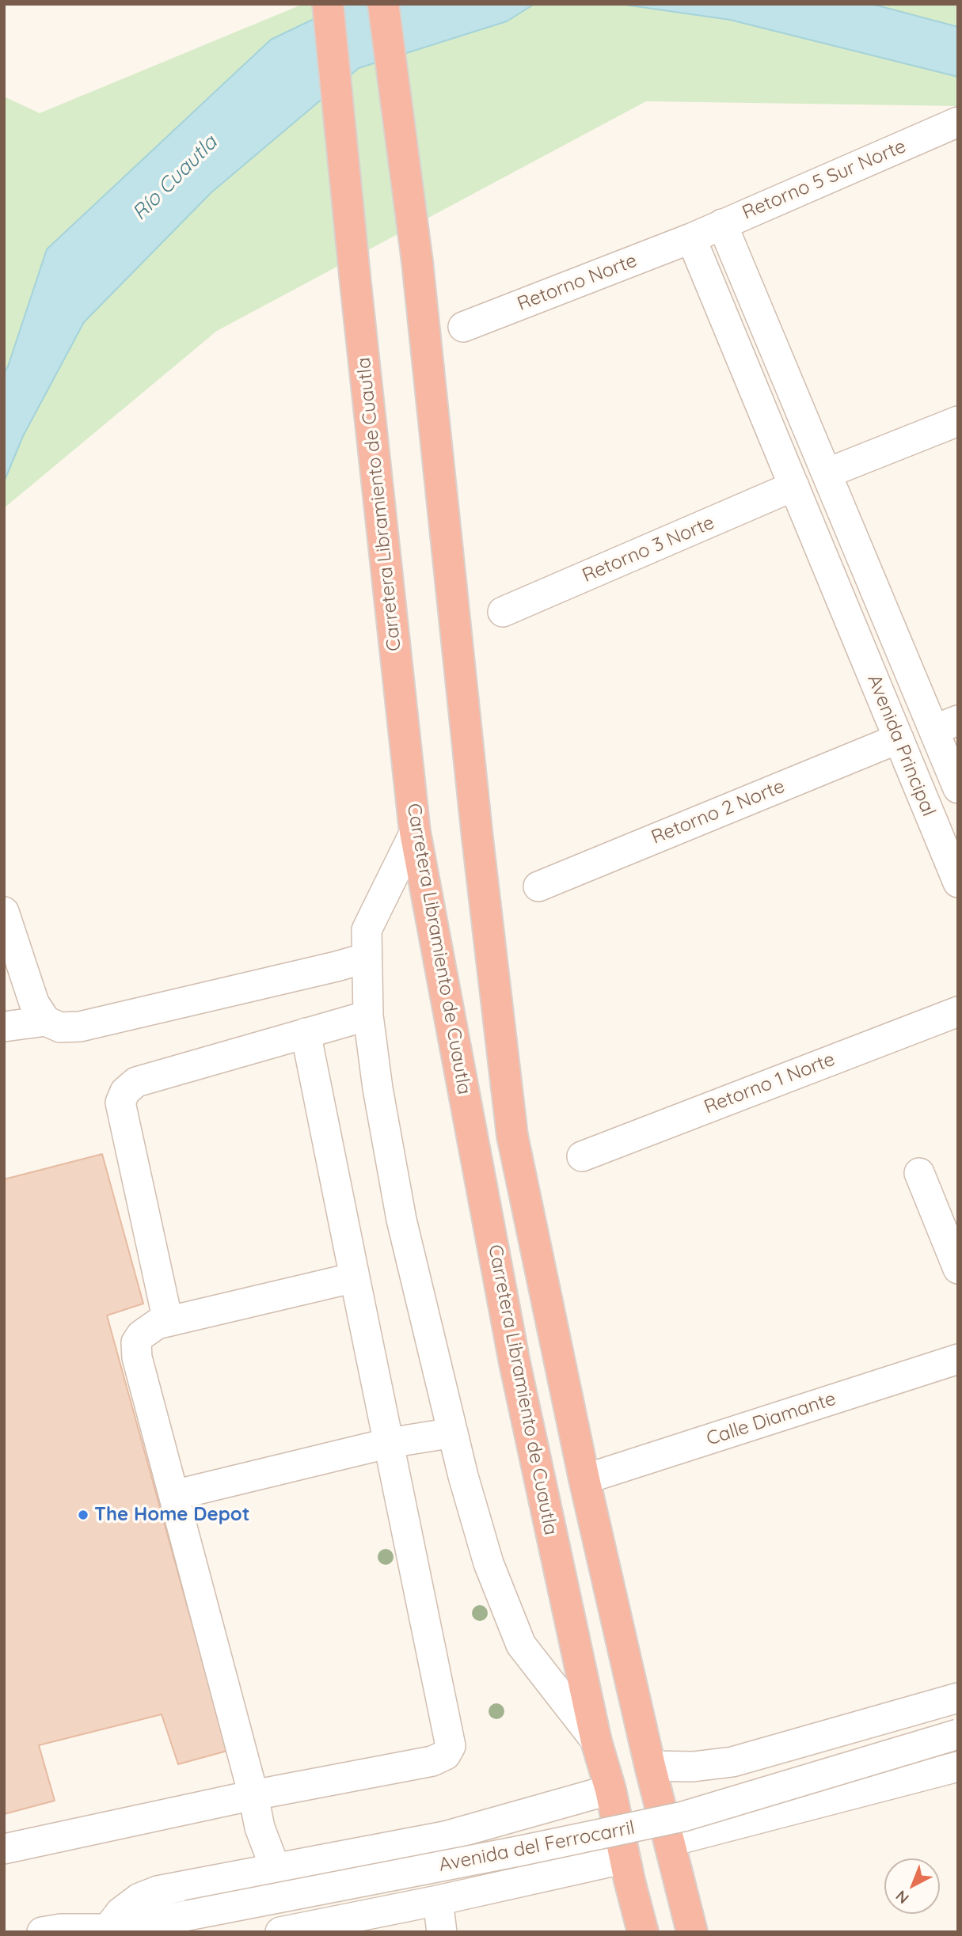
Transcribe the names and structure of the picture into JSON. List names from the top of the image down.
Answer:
{
  "streets": {
    "highway": ["Carretera Libramiento de Cuautla"],
    "street": [
      "Retorno 5 Sur Norte",
      "Retorno Norte",
      "Retorno 3 Norte",
      "Avenida Principal",
      "Retorno 2 Norte",
      "Retorno 1 Norte",
      "Calle Diamante",
      "Avenida del Ferrocarril"
    ]
  },
  "crossings": [
    ["Retorno 5 Sur Norte", "Retorno Norte"],
    ["Retorno 5 Sur Norte", "Avenida Principal"],
    ["Retorno Norte", "Avenida Principal"],
    ["Carretera Libramiento de Cuautla", "Calle Diamante"],
    ["Carretera Libramiento de Cuautla", "Avenida del Ferrocarril"],
    ["Retorno 3 Norte", "Avenida Principal"],
    ["Avenida Principal", "Retorno 2 Norte"]
  ],
  "water": ["Río Cuautla"],
  "places": ["The Home Depot"],
  "north": "bottom left"
}
